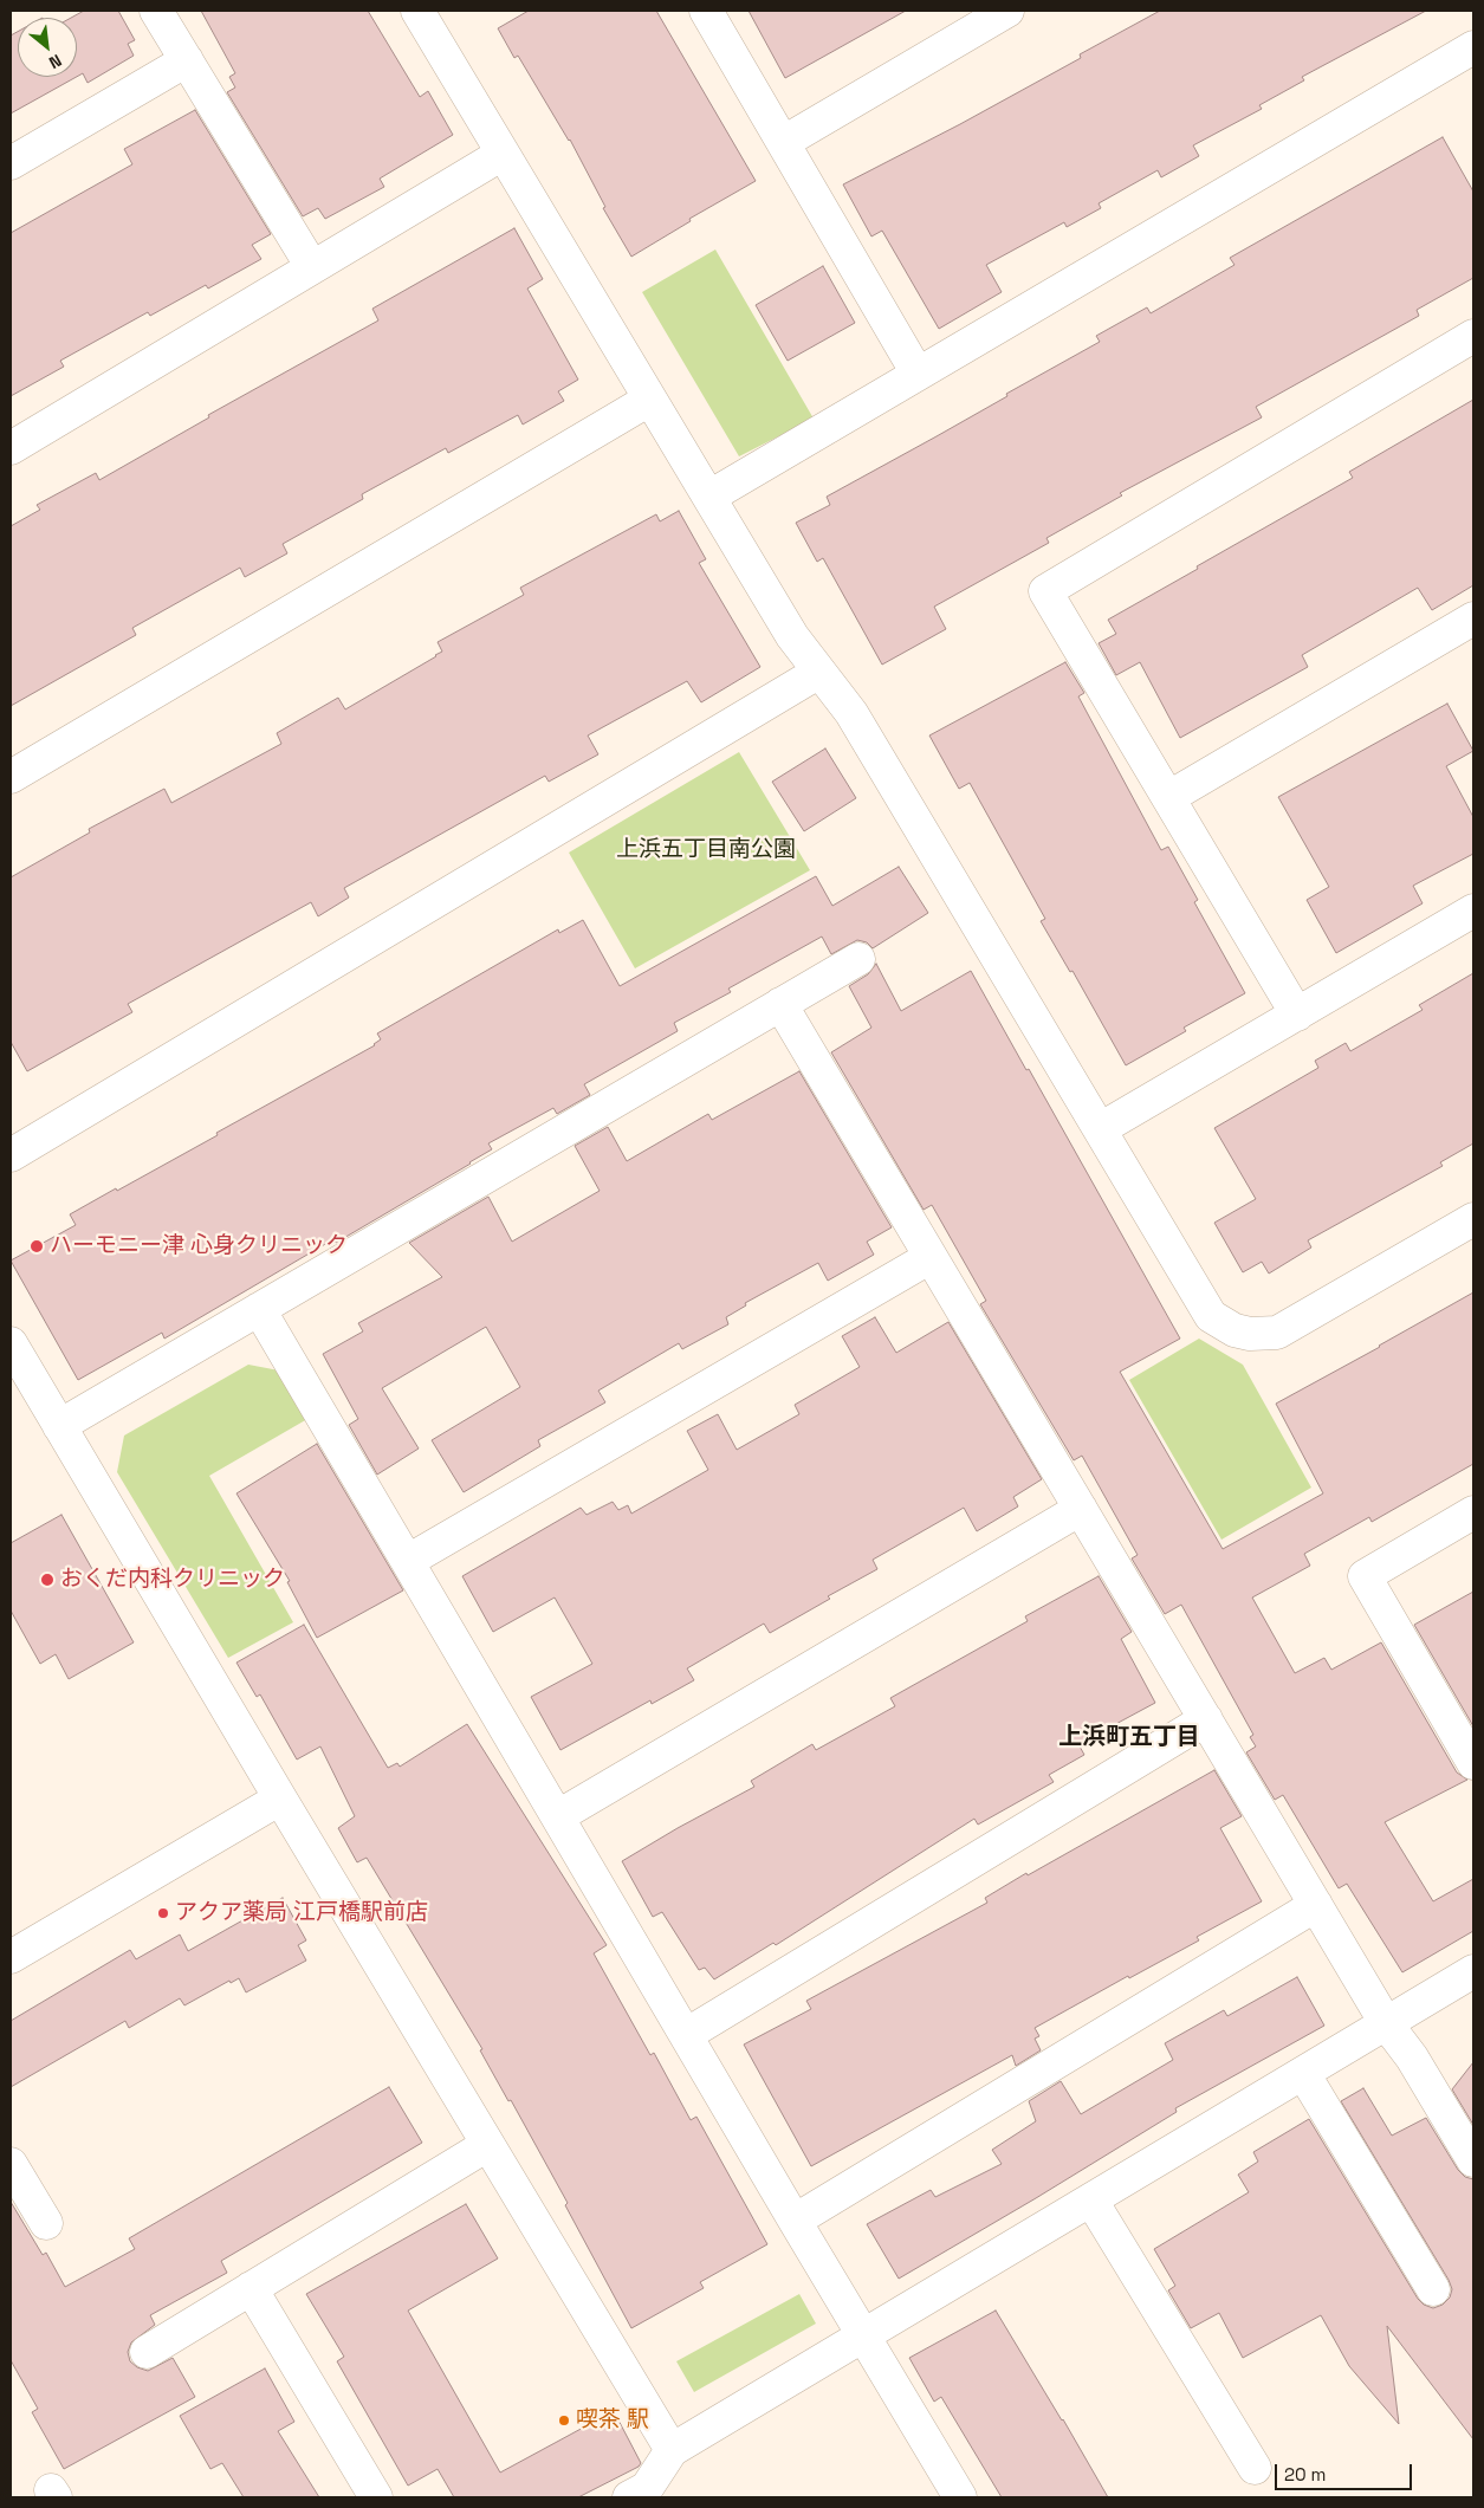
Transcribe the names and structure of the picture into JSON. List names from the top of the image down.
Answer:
{
  "districts": ["上浜町五丁目"],
  "parks": ["上浜五丁目南公園"],
  "places": [
    "ハーモニー津 心身クリニック",
    "おくだ内科クリニック",
    "アクア薬局 江戸橋駅前店",
    "喫茶 駅"
  ],
  "scale_bar": "20 m",
  "north": "bottom right"
}
